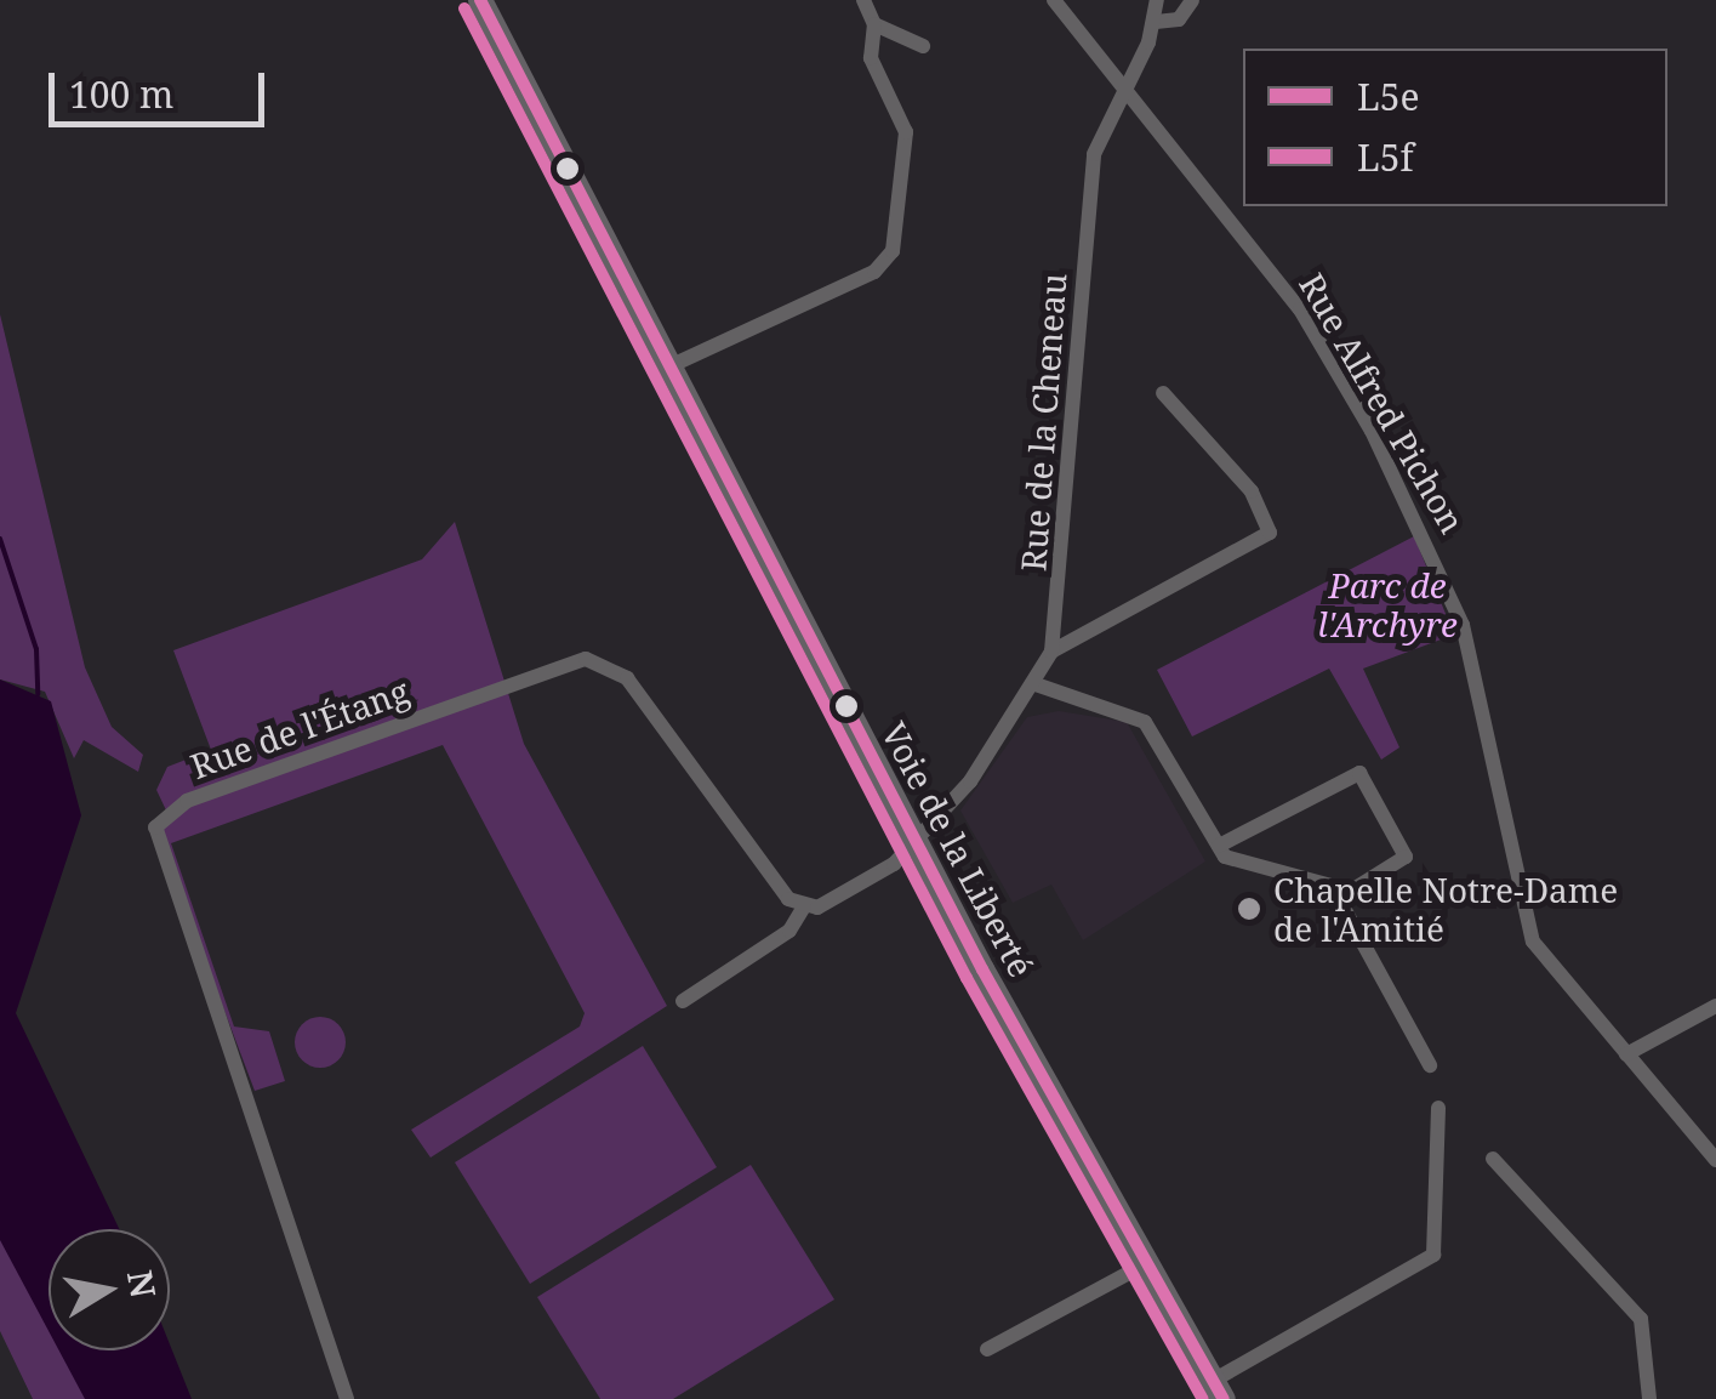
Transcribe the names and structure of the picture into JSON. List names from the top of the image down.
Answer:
{
  "streets": {
    "main road": ["Voie de la Liberté"],
    "street": ["Rue Alfred Pichon", "Rue de la Cheneau", "Rue de l'Étang"]
  },
  "crossings": [
    ["Rue Alfred Pichon", "Rue de la Cheneau"],
    ["Rue de la Cheneau", "Rue de l'Étang"],
    ["Rue de la Cheneau", "Voie de la Liberté"]
  ],
  "parks": ["Parc de l'Archyre"],
  "places": ["Chapelle Notre-Dame de l'Amitié"],
  "lines": ["transit line L5e", "transit line L5f"],
  "legend": ["L5e", "L5f"],
  "scale_bar": "100 m",
  "north": "right"
}
